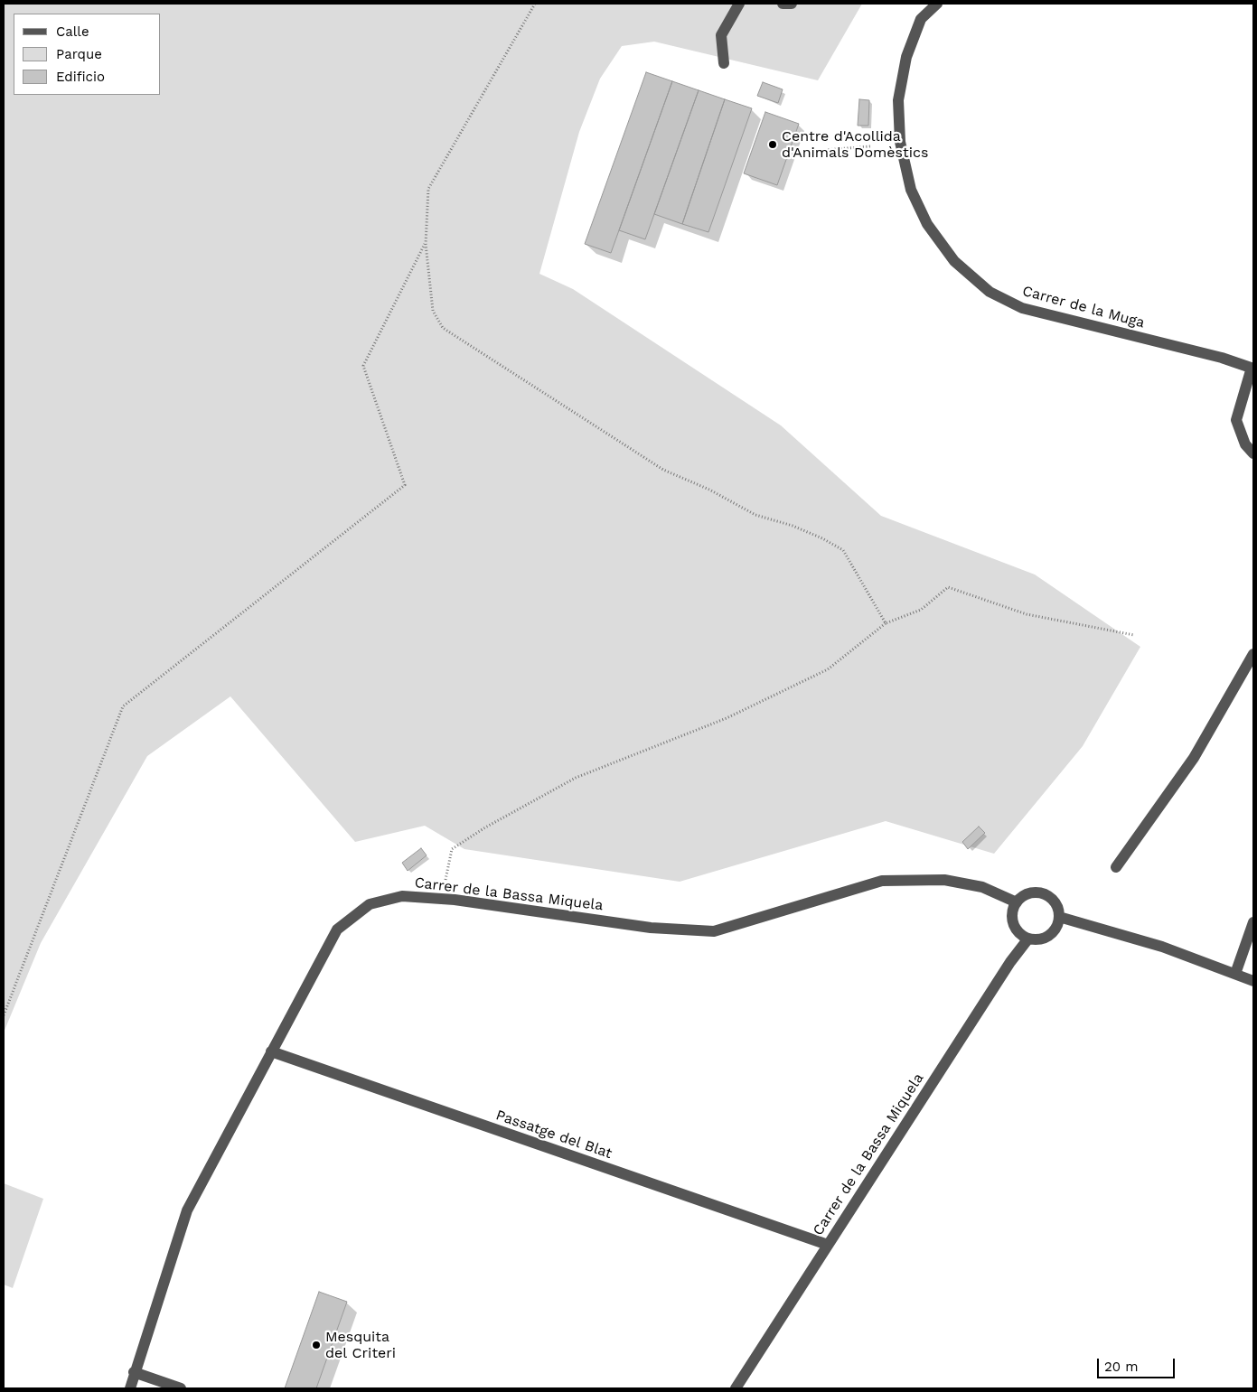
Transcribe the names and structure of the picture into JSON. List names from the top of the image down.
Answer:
{
  "streets": {
    "street": ["Carrer de la Muga", "Carrer de la Bassa Miquela", "Passatge del Blat"]
  },
  "crossings": [
    ["Carrer de la Bassa Miquela", "Passatge del Blat"]
  ],
  "places": ["Centre d'Acollida d'Animals Domèstics", "Mesquita del Criteri"],
  "legend": ["Calle", "Parque", "Edificio"],
  "scale_bar": "20 m"
}
